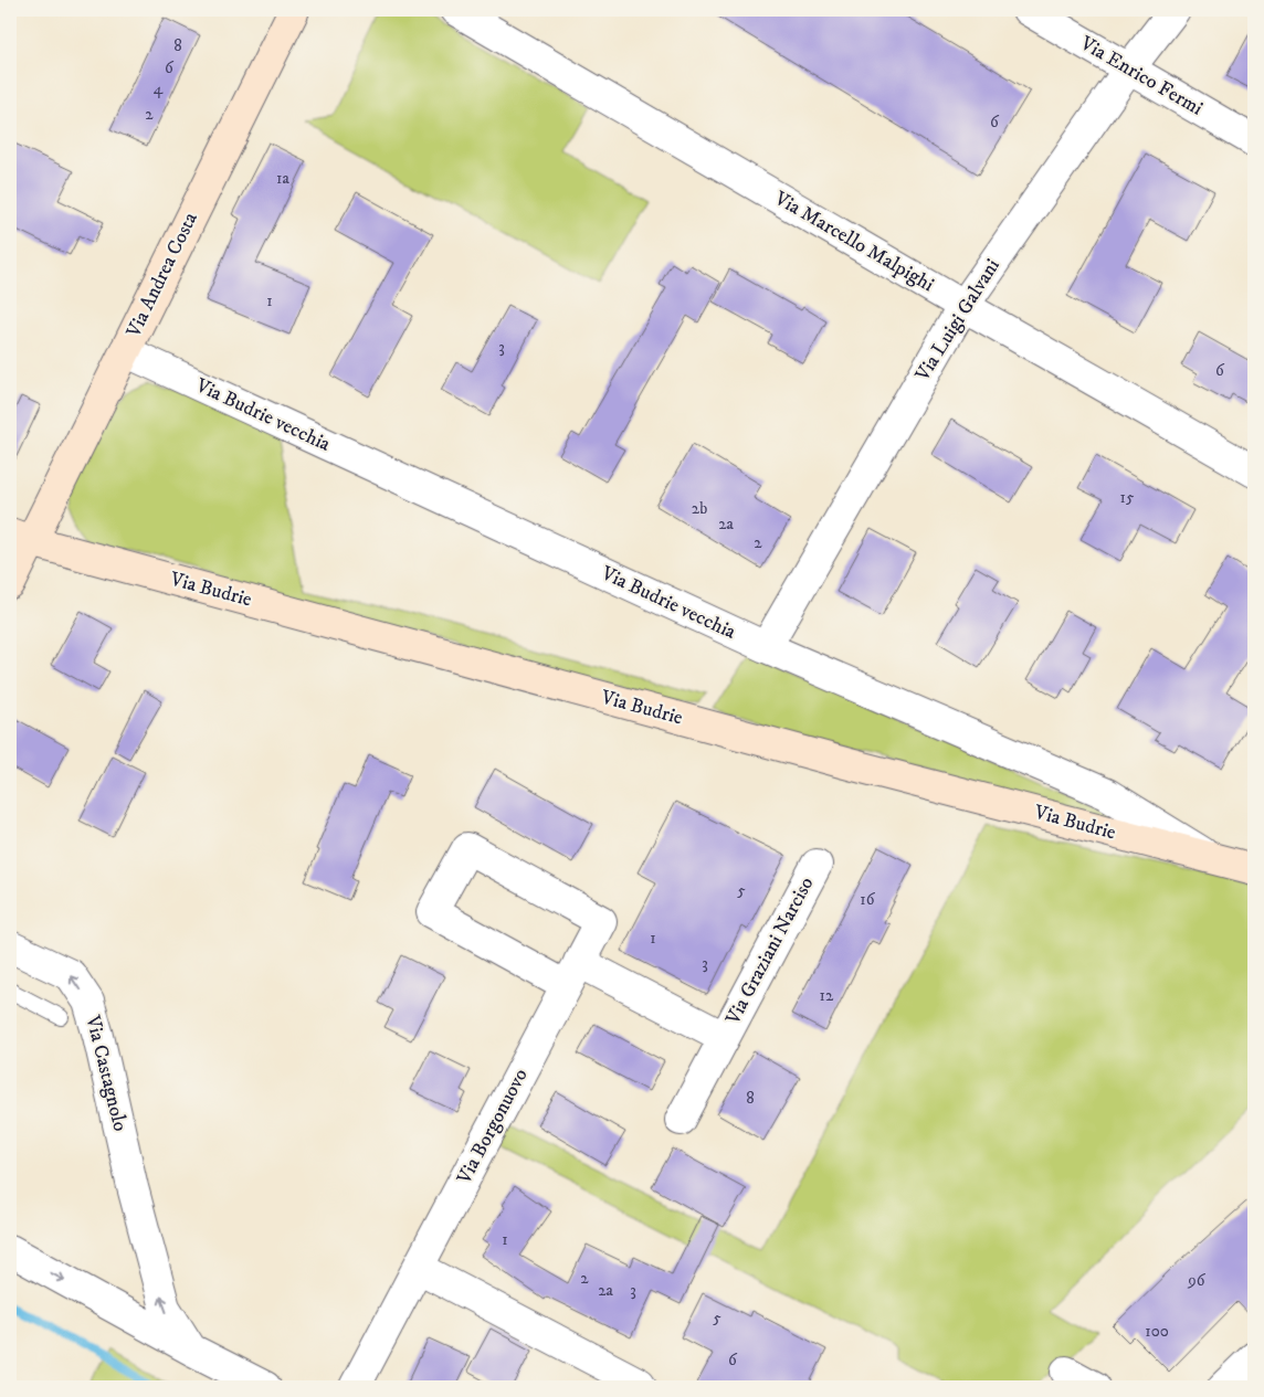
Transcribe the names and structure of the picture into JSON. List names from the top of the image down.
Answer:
{
  "streets": {
    "main road": ["Via Andrea Costa", "Via Budrie"],
    "street": [
      "Via Enrico Fermi",
      "Via Marcello Malpighi",
      "Via Luigi Galvani",
      "Via Budrie vecchia",
      "Via Graziani Narciso",
      "Via Castagnolo",
      "Via Borgonuovo"
    ]
  },
  "crossings": [
    ["Via Enrico Fermi", "Via Luigi Galvani"],
    ["Via Marcello Malpighi", "Via Luigi Galvani"],
    ["Via Andrea Costa", "Via Budrie vecchia"],
    ["Via Andrea Costa", "Via Budrie"],
    ["Via Luigi Galvani", "Via Budrie vecchia"],
    ["Via Budrie vecchia", "Via Budrie"],
    ["Via Graziani Narciso", "Via Borgonuovo"]
  ],
  "house_numbers": [
    "8",
    "6",
    "4",
    "2",
    "6",
    "1a",
    "1",
    "3",
    "6",
    "15",
    "2b",
    "2a",
    "2",
    "5",
    "16",
    "1",
    "3",
    "12",
    "8",
    "1",
    "2",
    "96",
    "2a",
    "3",
    "5",
    "100",
    "6"
  ]
}
